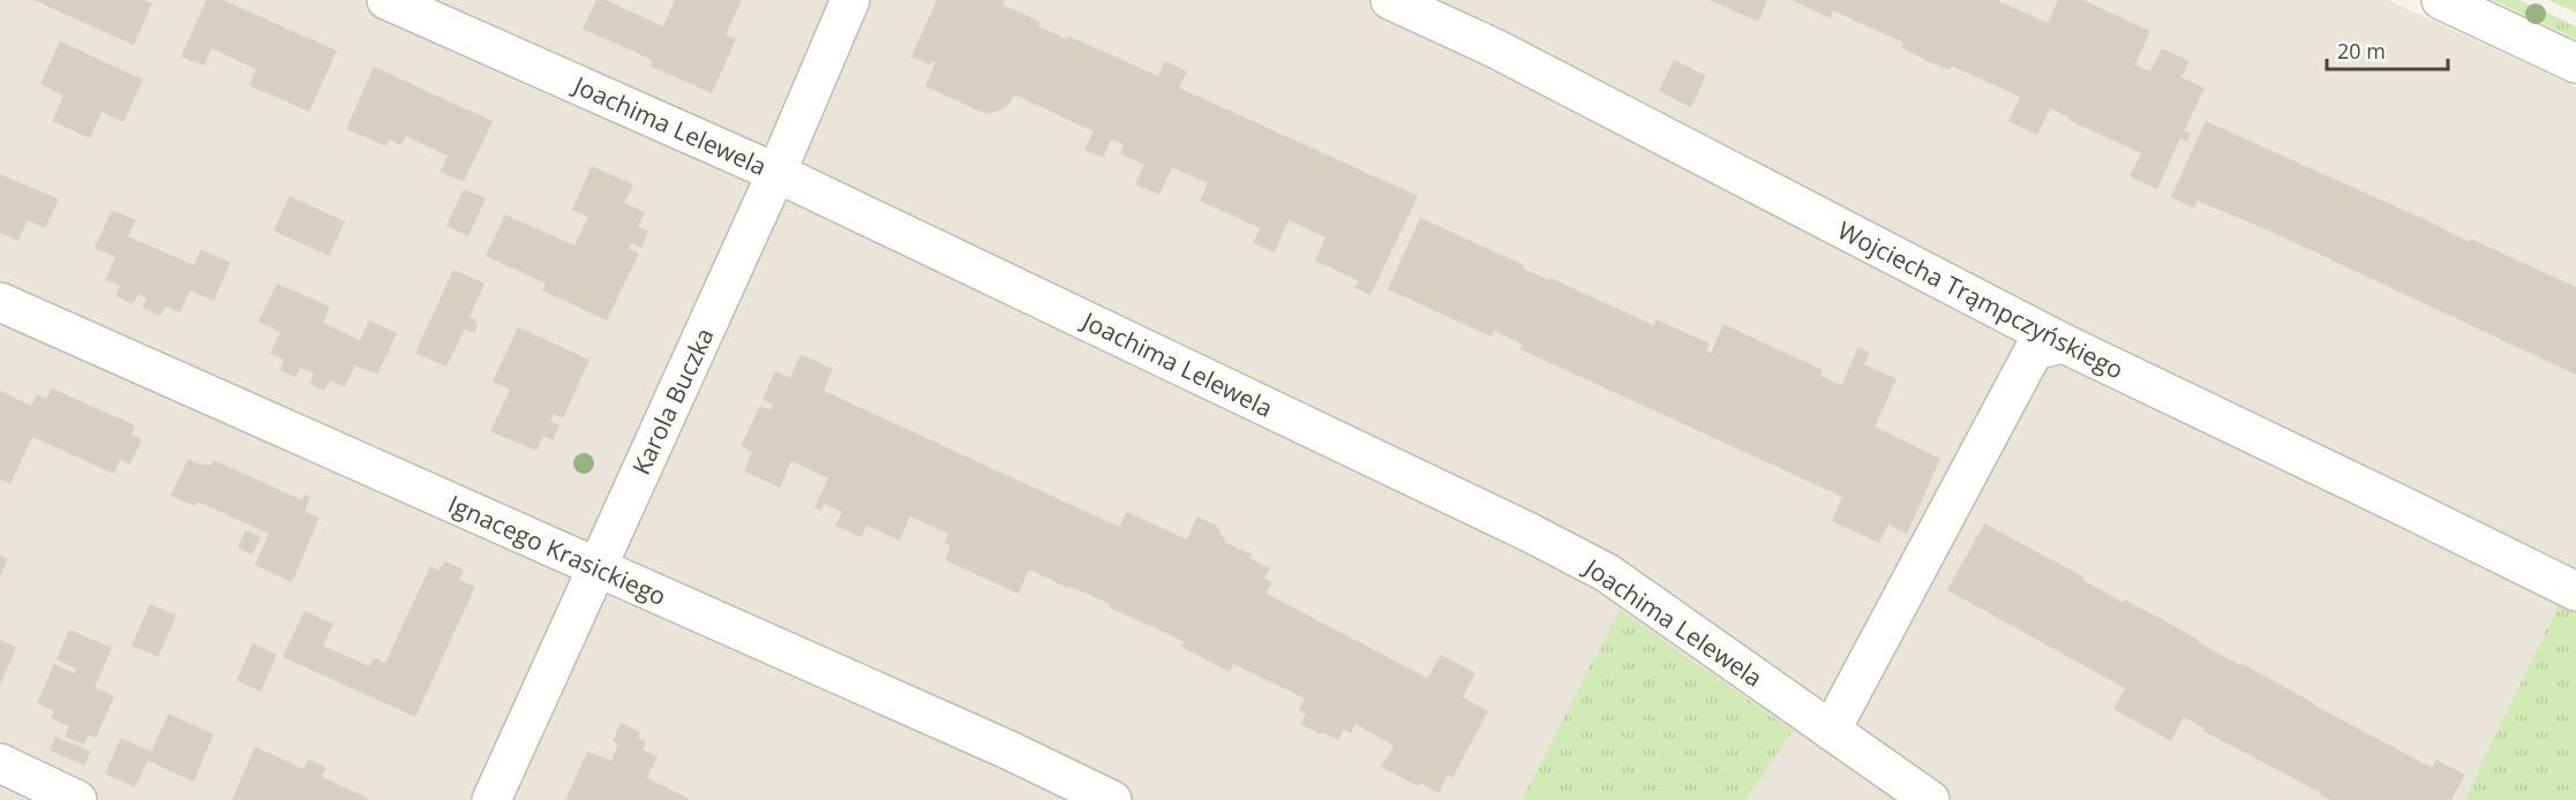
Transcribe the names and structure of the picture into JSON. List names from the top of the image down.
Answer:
{
  "streets": {
    "street": [
      "Joachima Lelewela",
      "Wojciecha Trąmpczyńskiego",
      "Karola Buczka",
      "Ignacego Krasickiego"
    ]
  },
  "crossings": [
    ["Joachima Lelewela", "Karola Buczka"],
    ["Karola Buczka", "Ignacego Krasickiego"]
  ],
  "scale_bar": "20 m"
}
